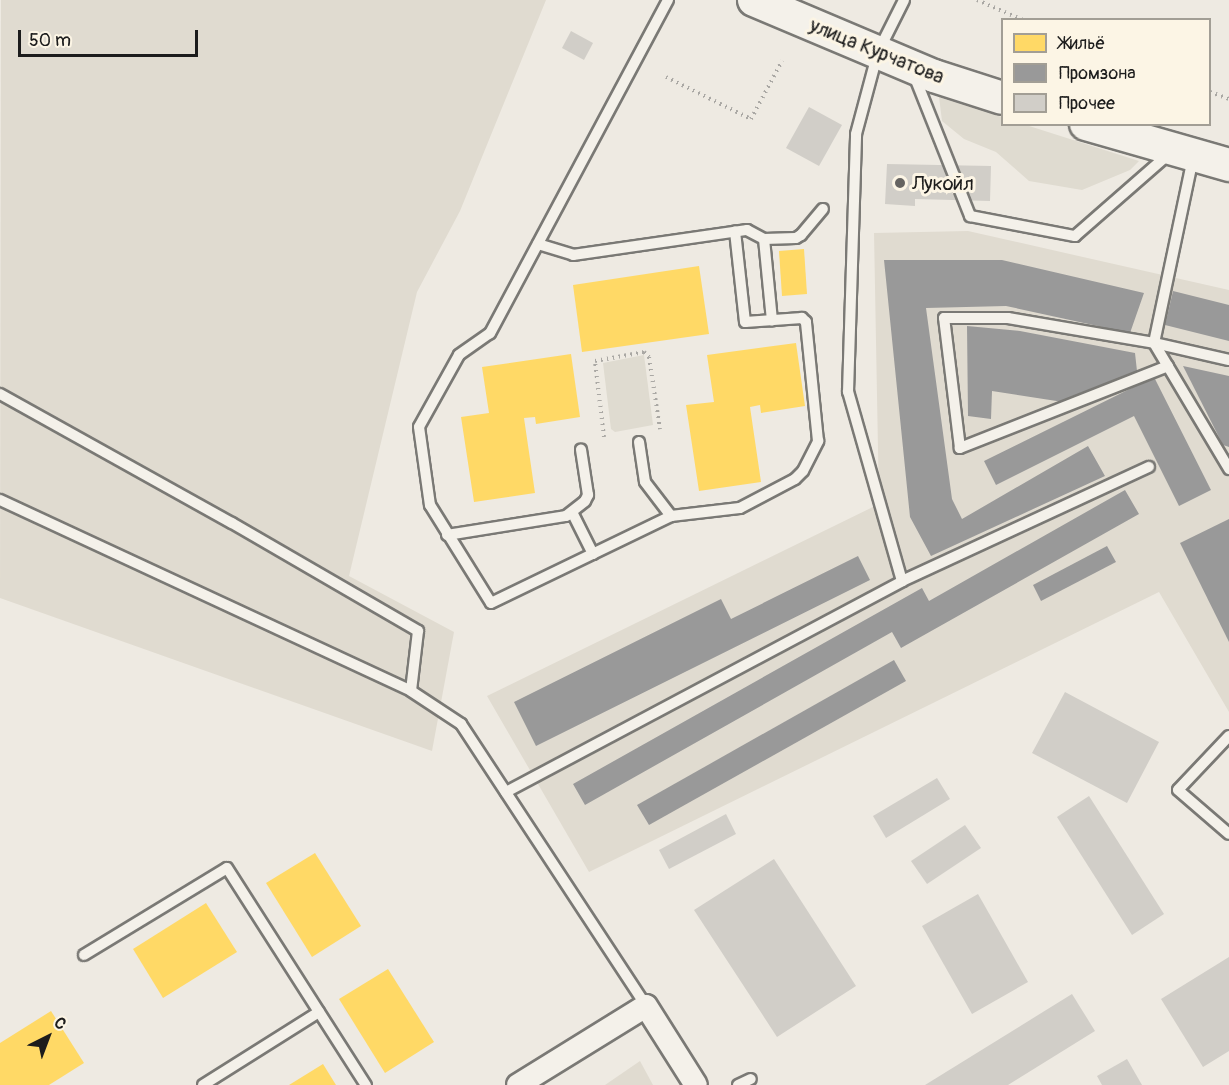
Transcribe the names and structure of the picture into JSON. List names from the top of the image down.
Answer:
{
  "streets": {
    "main road": ["улица Курчатова"]
  },
  "places": ["Лукойл"],
  "legend": ["Жильё", "Промзона", "Прочее"],
  "scale_bar": "50 m",
  "north": "top right"
}
